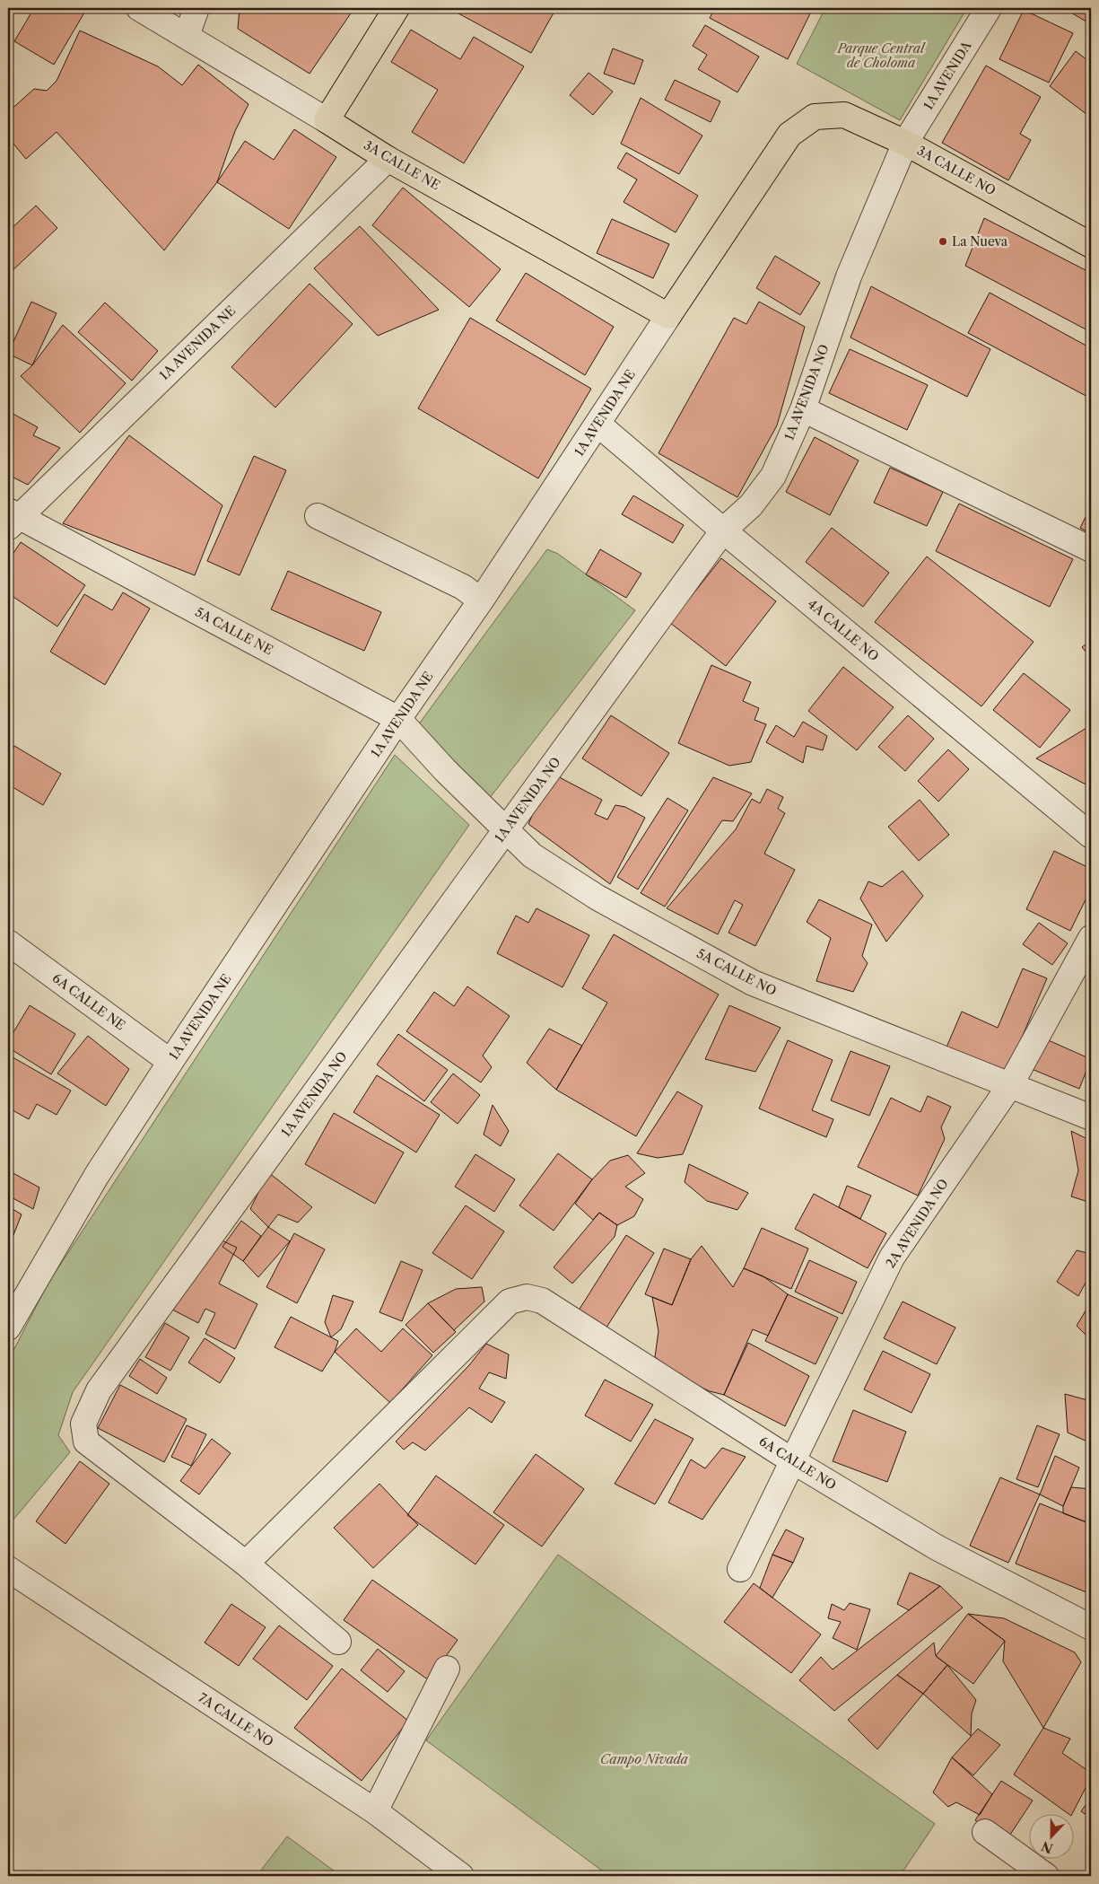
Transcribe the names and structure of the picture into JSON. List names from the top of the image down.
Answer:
{
  "streets": {
    "main road": ["3A CALLE NE", "3A CALLE NO", "1A AVENIDA NE"],
    "street": [
      "1A AVENIDA",
      "1A AVENIDA NO",
      "4A CALLE NO",
      "5A CALLE NE",
      "5A CALLE NO",
      "6A CALLE NE",
      "2A AVENIDA NO",
      "6A CALLE NO",
      "7A CALLE NO"
    ]
  },
  "crossings": [
    ["1A AVENIDA", "3A CALLE NO"],
    ["1A AVENIDA", "1A AVENIDA NO"],
    ["3A CALLE NE", "1A AVENIDA NE"],
    ["3A CALLE NO", "1A AVENIDA NE"],
    ["3A CALLE NO", "1A AVENIDA NO"],
    ["1A AVENIDA NE", "4A CALLE NO"],
    ["1A AVENIDA NE", "5A CALLE NE"],
    ["1A AVENIDA NE", "6A CALLE NE"],
    ["1A AVENIDA NO", "4A CALLE NO"],
    ["1A AVENIDA NO", "5A CALLE NO"],
    ["1A AVENIDA NO", "6A CALLE NO"],
    ["5A CALLE NE", "5A CALLE NO"],
    ["5A CALLE NO", "2A AVENIDA NO"],
    ["2A AVENIDA NO", "6A CALLE NO"]
  ],
  "parks": ["Parque Central de Choloma", "Campo Nivada"],
  "places": ["La Nueva"],
  "north": "bottom"
}
